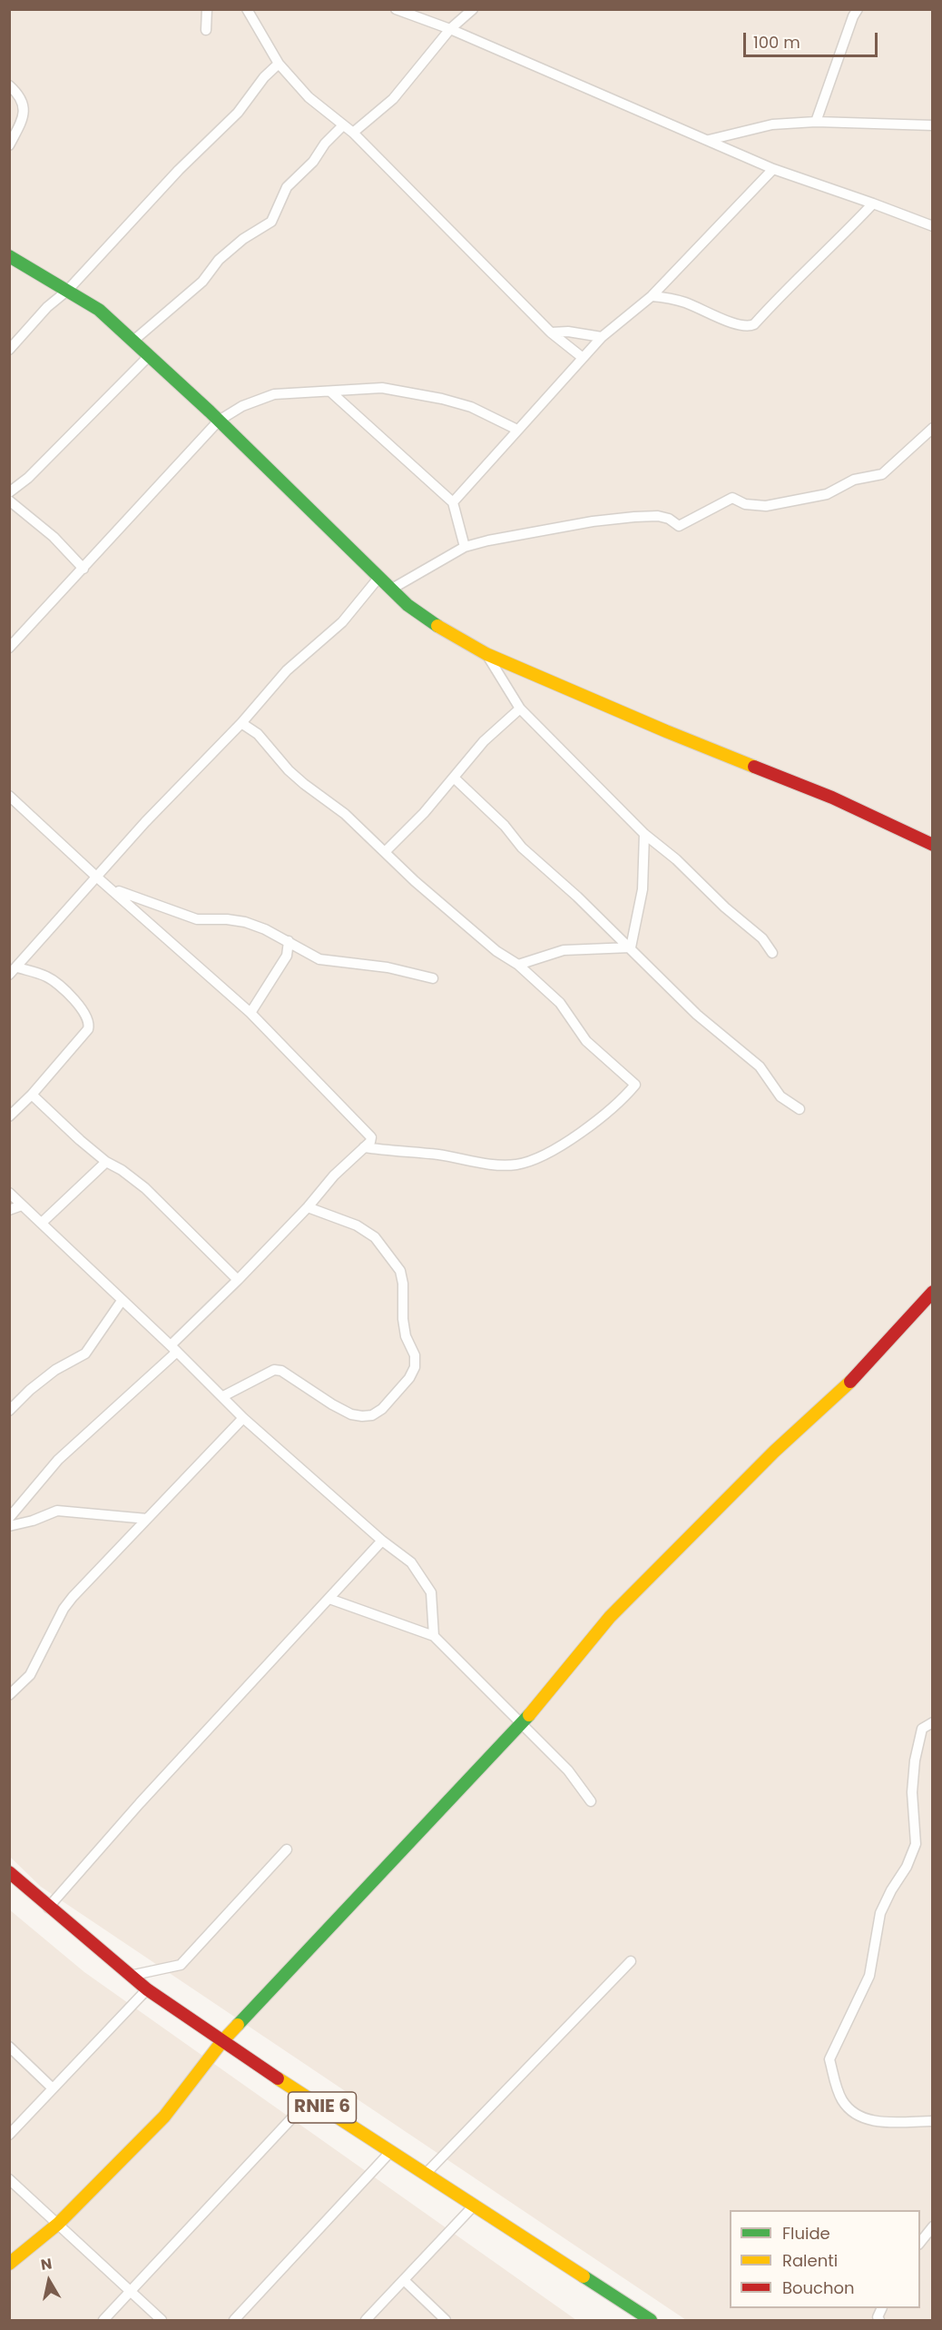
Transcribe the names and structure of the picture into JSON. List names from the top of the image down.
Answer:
{
  "streets": {
    "street": ["RNIE 6"]
  },
  "legend": ["Fluide", "Ralenti", "Bouchon"],
  "scale_bar": "100 m",
  "north": "top"
}
